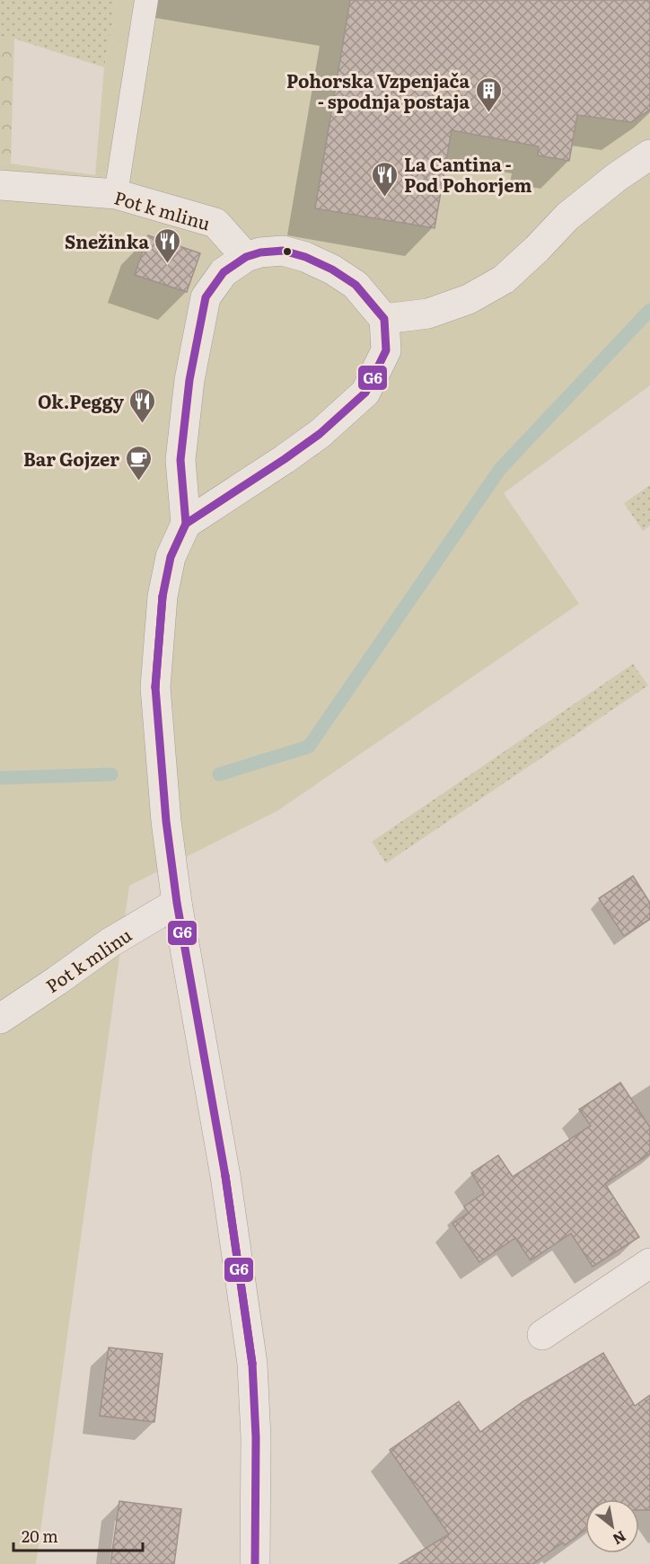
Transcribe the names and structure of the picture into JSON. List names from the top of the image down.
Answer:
{
  "streets": {
    "street": ["Pot k mlinu"]
  },
  "places": {
    "building": ["Pohorska Vzpenjača - spodnja postaja"],
    "restaurant": ["La Cantina - Pod Pohorjem", "Snežinka", "Ok.Peggy"],
    "cafe": ["Bar Gojzer"]
  },
  "lines": ["transit line G6"],
  "scale_bar": "20 m",
  "north": "bottom right"
}
